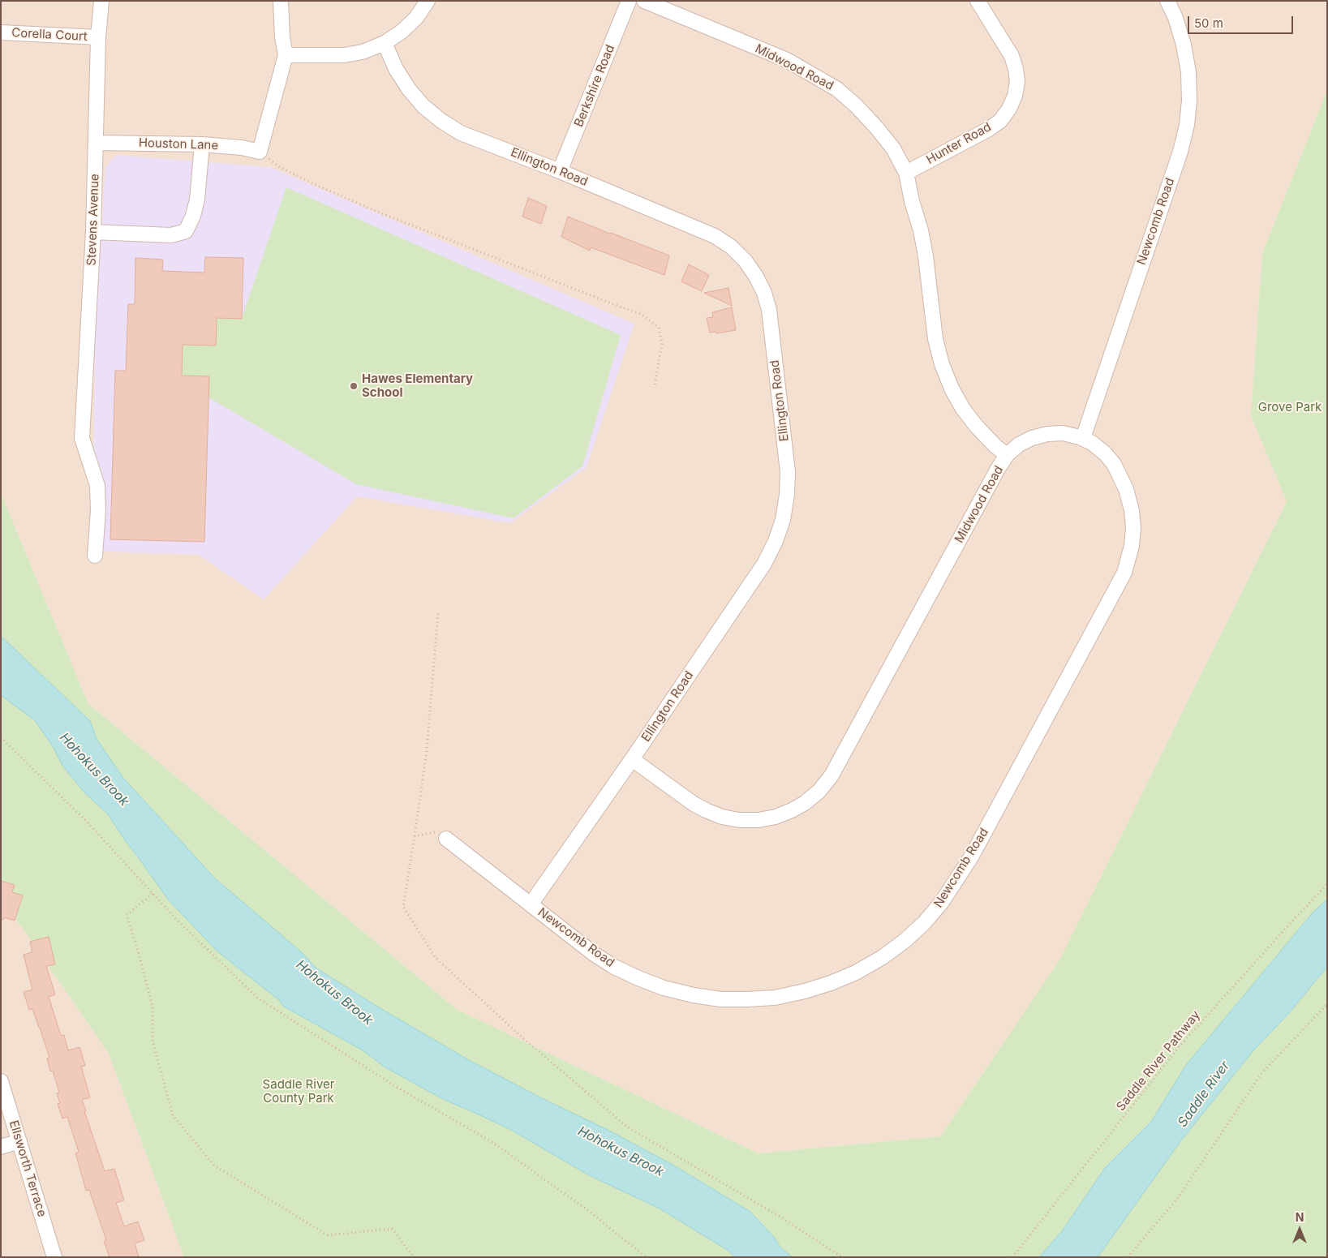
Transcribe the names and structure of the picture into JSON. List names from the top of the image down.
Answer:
{
  "streets": {
    "street": [
      "Corella Court",
      "Midwood Road",
      "Berkshire Road",
      "Hunter Road",
      "Houston Lane",
      "Ellington Road",
      "Stevens Avenue",
      "Newcomb Road",
      "Ellsworth Terrace"
    ],
    "path": ["Saddle River Pathway"]
  },
  "crossings": [
    ["Corella Court", "Stevens Avenue"],
    ["Midwood Road", "Hunter Road"],
    ["Midwood Road", "Ellington Road"],
    ["Midwood Road", "Newcomb Road"],
    ["Berkshire Road", "Ellington Road"],
    ["Houston Lane", "Stevens Avenue"],
    ["Ellington Road", "Newcomb Road"]
  ],
  "water": ["Hohokus Brook", "Saddle River"],
  "parks": ["Grove Park", "Saddle River County Park"],
  "places": ["Hawes Elementary School"],
  "scale_bar": "50 m",
  "north": "top"
}
